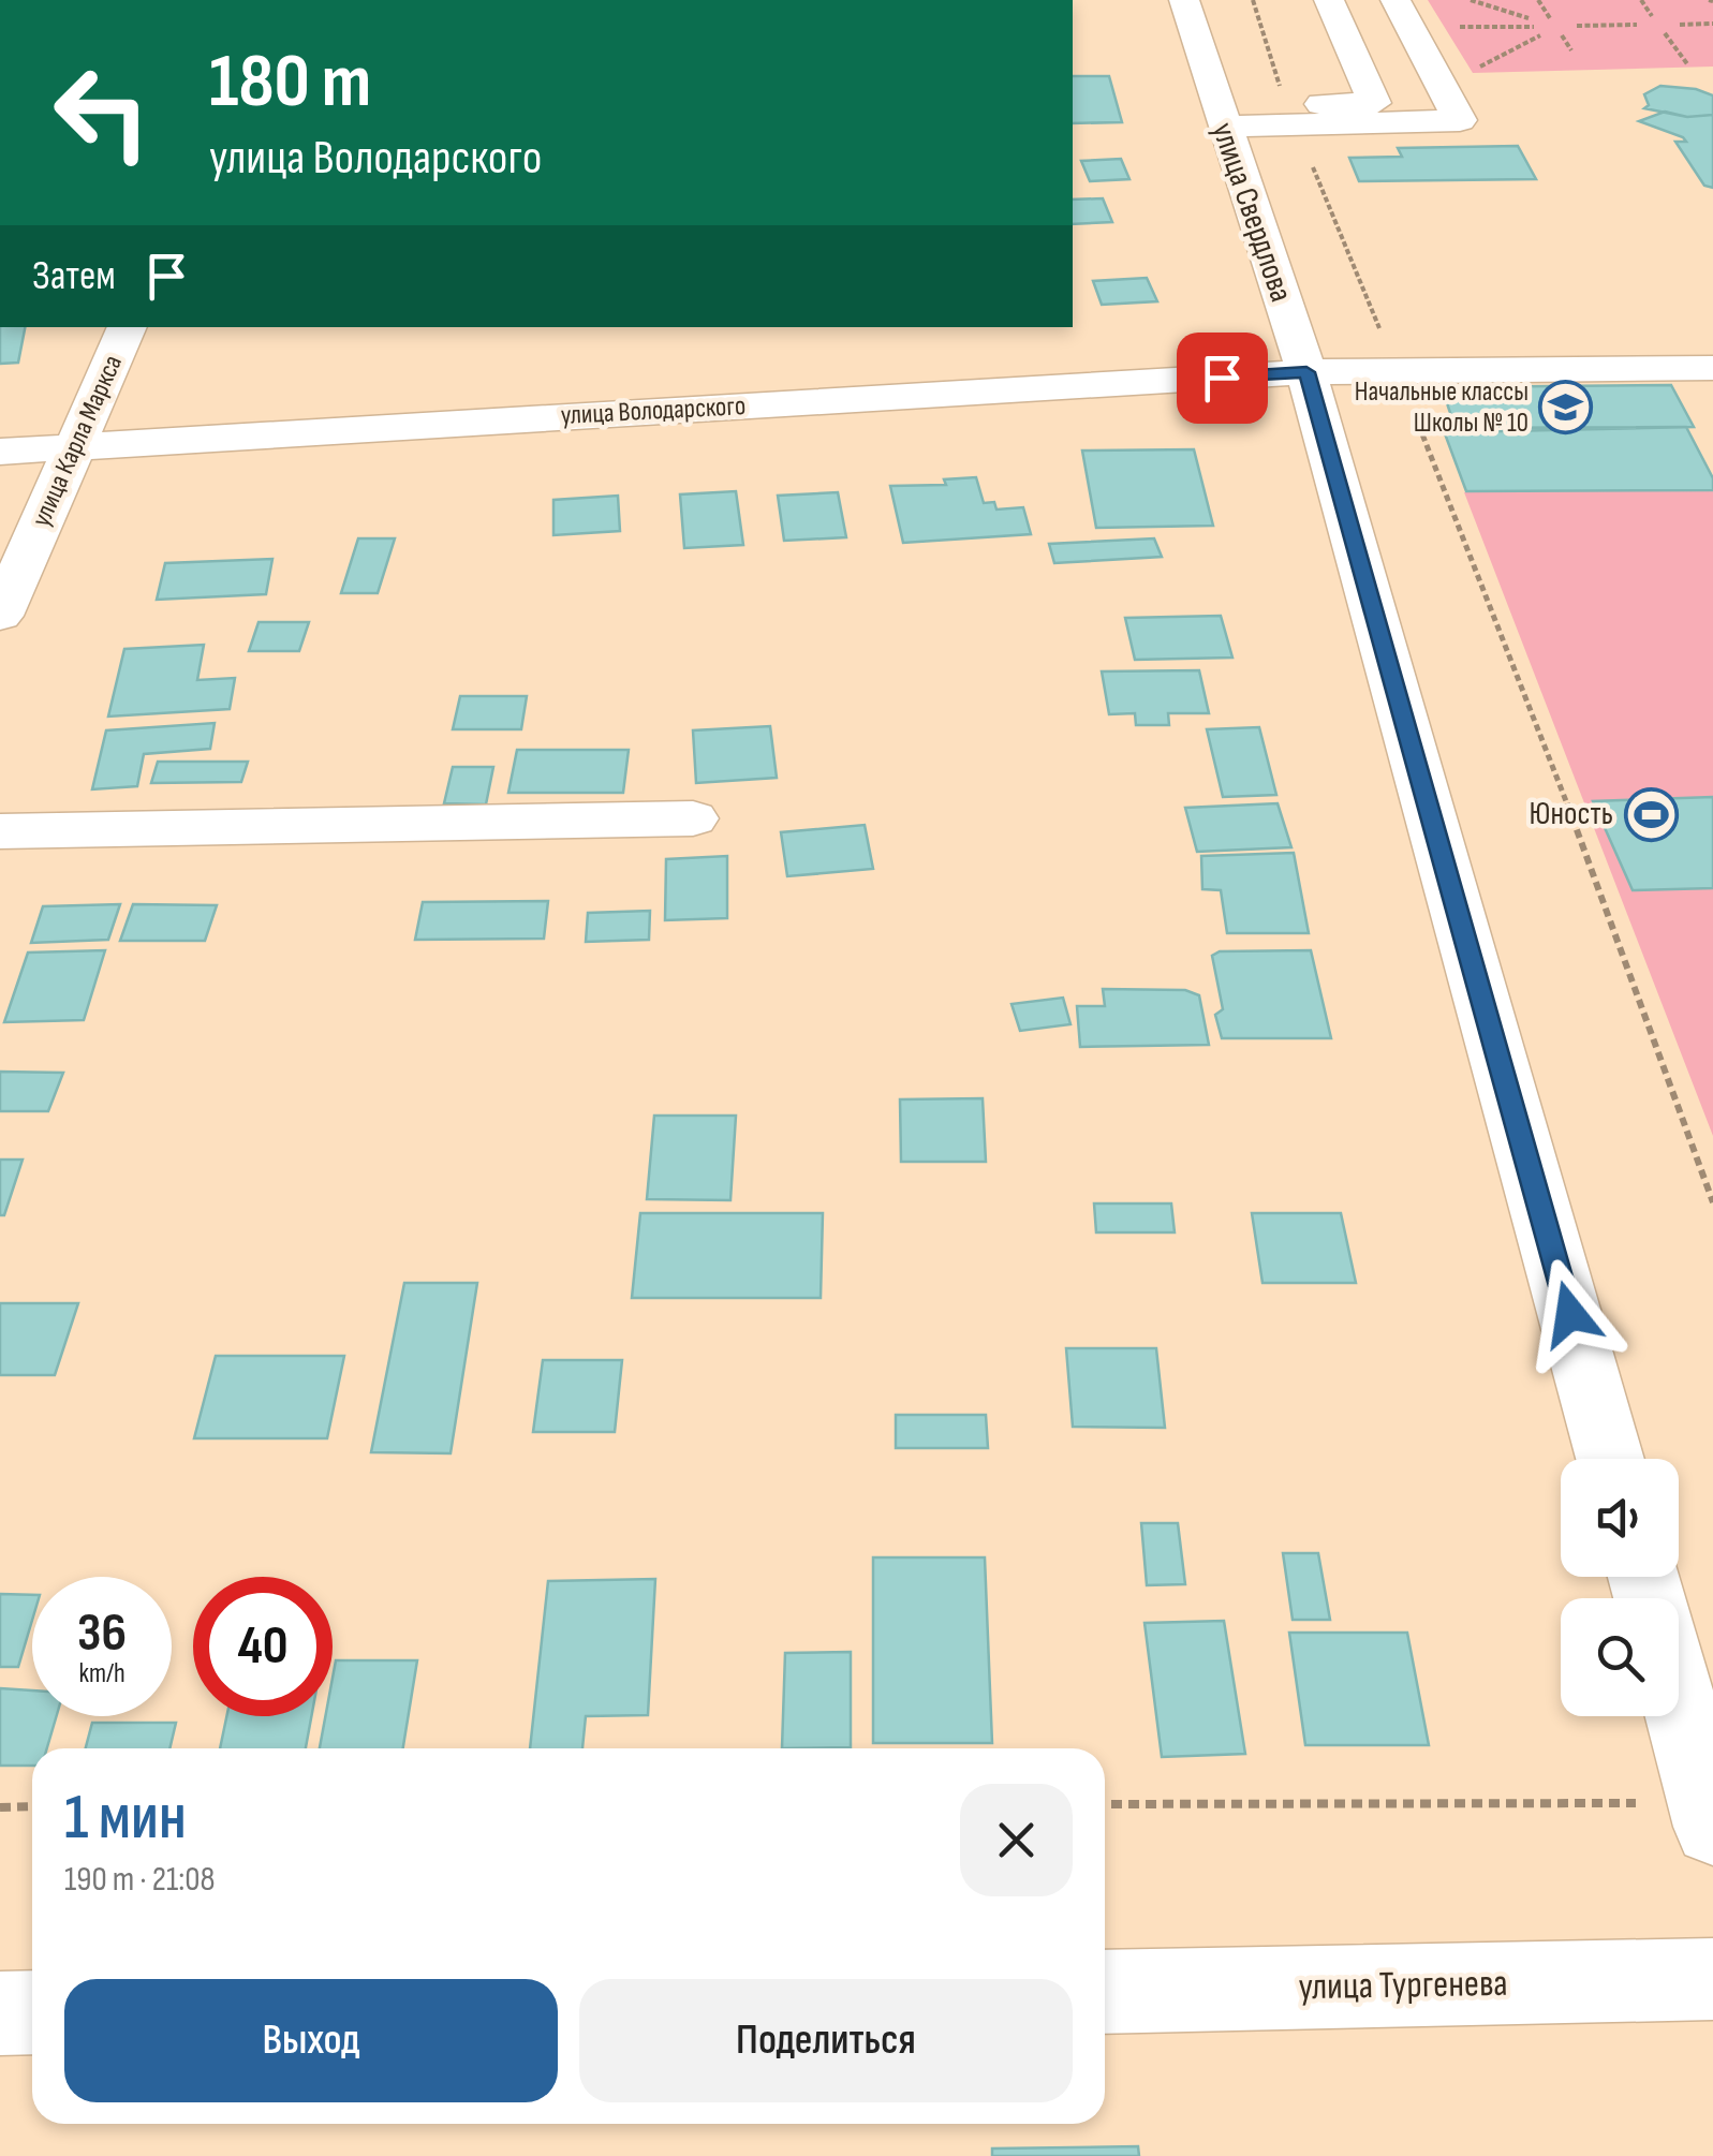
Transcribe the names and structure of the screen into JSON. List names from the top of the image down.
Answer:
{
  "streets": {
    "street": [
      "улица Свердлова",
      "улица Володарского",
      "улица Карла Маркса",
      "улица Тургенева"
    ]
  },
  "crossings": [
    ["улица Свердлова", "улица Володарского"],
    ["улица Володарского", "улица Карла Маркса"]
  ],
  "places": {
    "school or university": ["Начальные классы Школы № 10"],
    "sports": ["Юность"]
  },
  "page": {
    "turn": ["180 m", "улица Володарского"],
    "then": "Затем",
    "speed": "36 km/h",
    "limit": "40",
    "heading": ["1 мин", "190 m · 21:08"],
    "buttons": ["Выход", "Поделиться"]
  }
}
